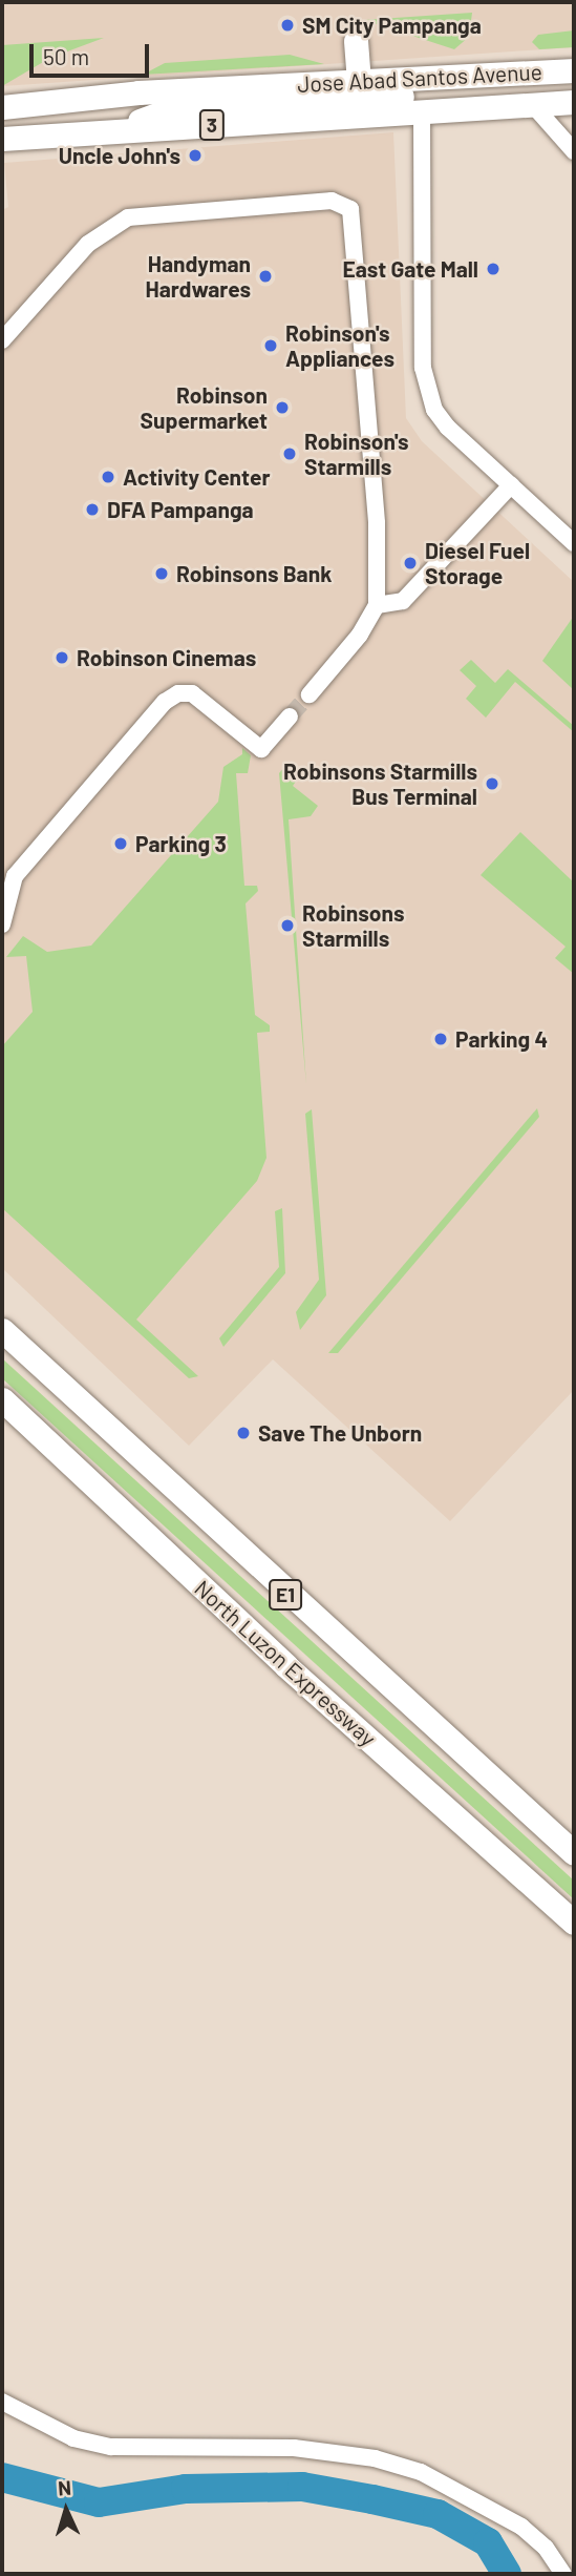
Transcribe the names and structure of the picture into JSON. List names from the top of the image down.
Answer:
{
  "streets": {
    "highway": [
      "Jose Abad Santos Avenue",
      "3",
      "E1",
      "North Luzon Expressway"
    ]
  },
  "places": [
    "SM City Pampanga",
    "Uncle John's",
    "East Gate Mall",
    "Handyman Hardwares",
    "Robinson's Appliances",
    "Robinson Supermarket",
    "Robinson's Starmills",
    "Activity Center",
    "DFA Pampanga",
    "Diesel Fuel Storage",
    "Robinsons Bank",
    "Robinson Cinemas",
    "Robinsons Starmills Bus Terminal",
    "Parking 3",
    "Robinsons Starmills",
    "Parking 4",
    "Save The Unborn"
  ],
  "scale_bar": "50 m",
  "north": "top"
}
